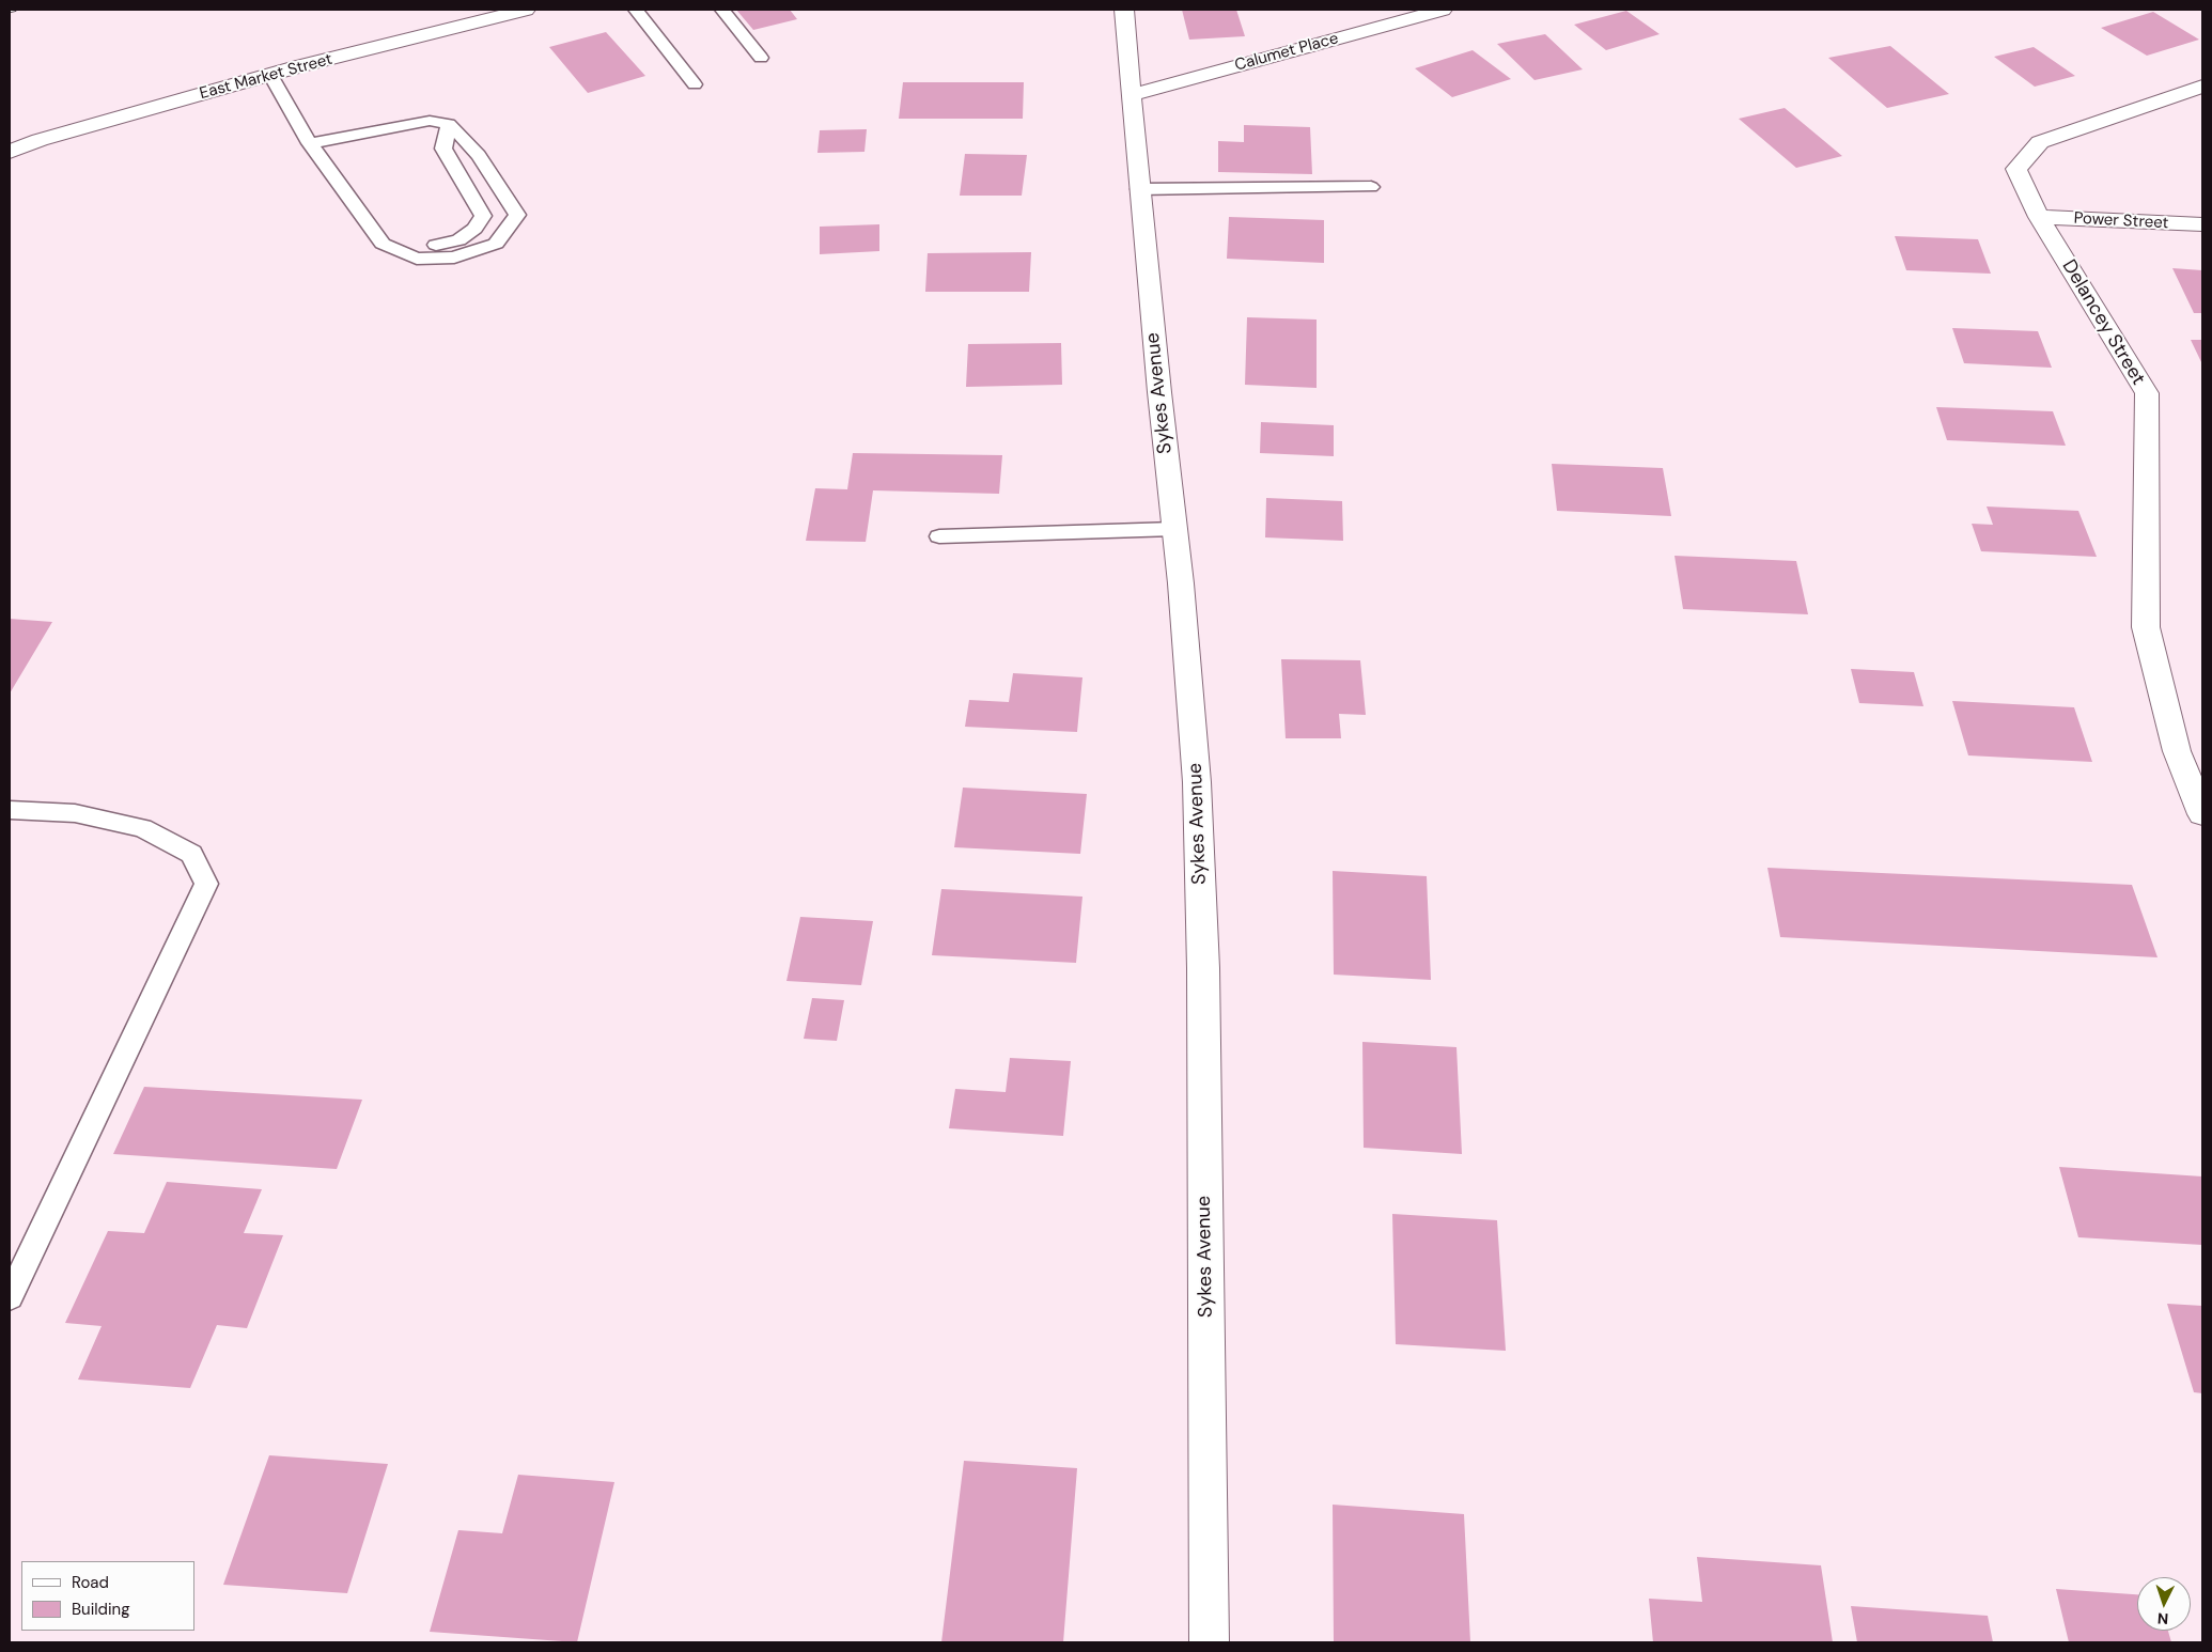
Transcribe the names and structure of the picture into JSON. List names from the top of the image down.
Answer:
{
  "streets": {
    "street": [
      "Calumet Place",
      "East Market Street",
      "Power Street",
      "Delancey Street",
      "Sykes Avenue"
    ]
  },
  "crossings": [
    ["Calumet Place", "Sykes Avenue"],
    ["Power Street", "Delancey Street"]
  ],
  "legend": ["Road", "Building"],
  "north": "bottom"
}
